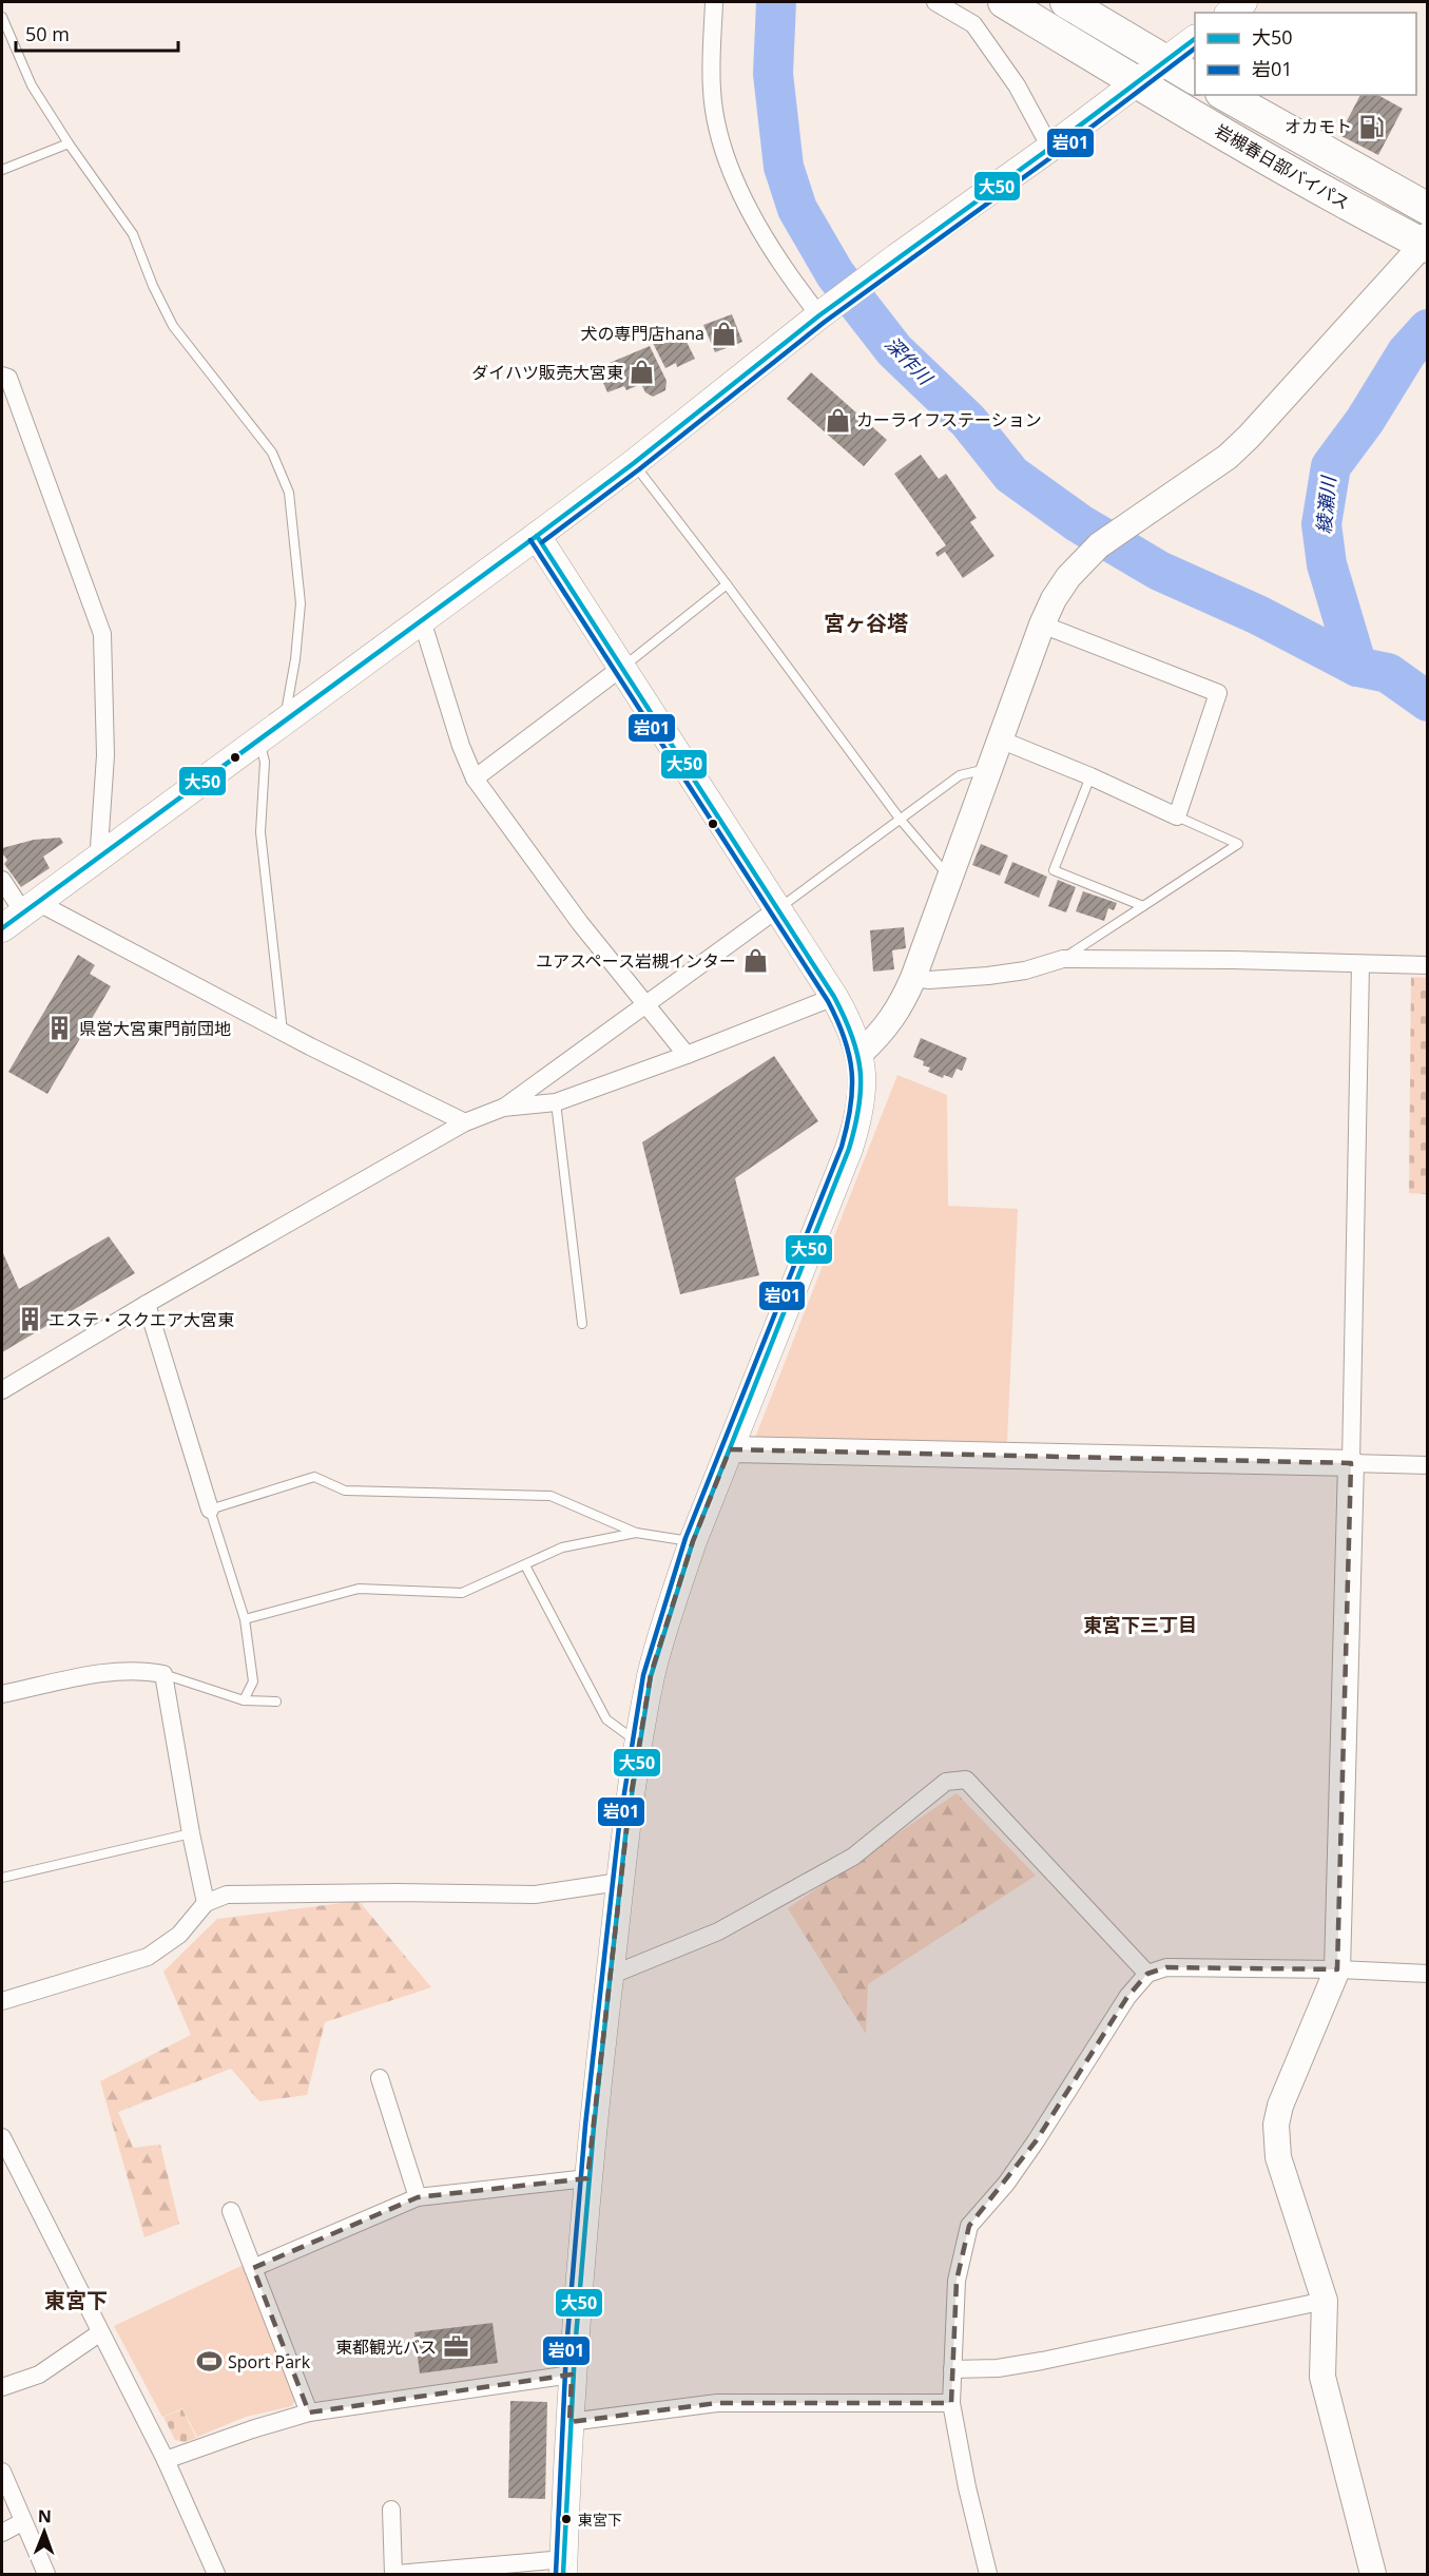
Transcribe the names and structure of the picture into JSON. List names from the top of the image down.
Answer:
{
  "streets": {
    "highway": ["岩槻春日部バイパス"]
  },
  "districts": ["宮ヶ谷塔", "東宮下三丁目", "東宮下"],
  "water": ["深作川", "綾瀬川"],
  "places": {
    "fuel station": ["オカモト"],
    "shop": [
      "犬の専門店hana",
      "ダイハツ販売大宮東",
      "カーライフステーション",
      "ユアスペース岩槻インター"
    ],
    "building": ["県営大宮東門前団地", "エステ・スクエア大宮東"],
    "office": ["東都観光バス"],
    "sports": ["Sport Park"],
    "other": ["東宮下"]
  },
  "lines": ["transit line 大50", "transit line 岩01"],
  "legend": ["大50", "岩01"],
  "scale_bar": "50 m",
  "north": "top"
}
